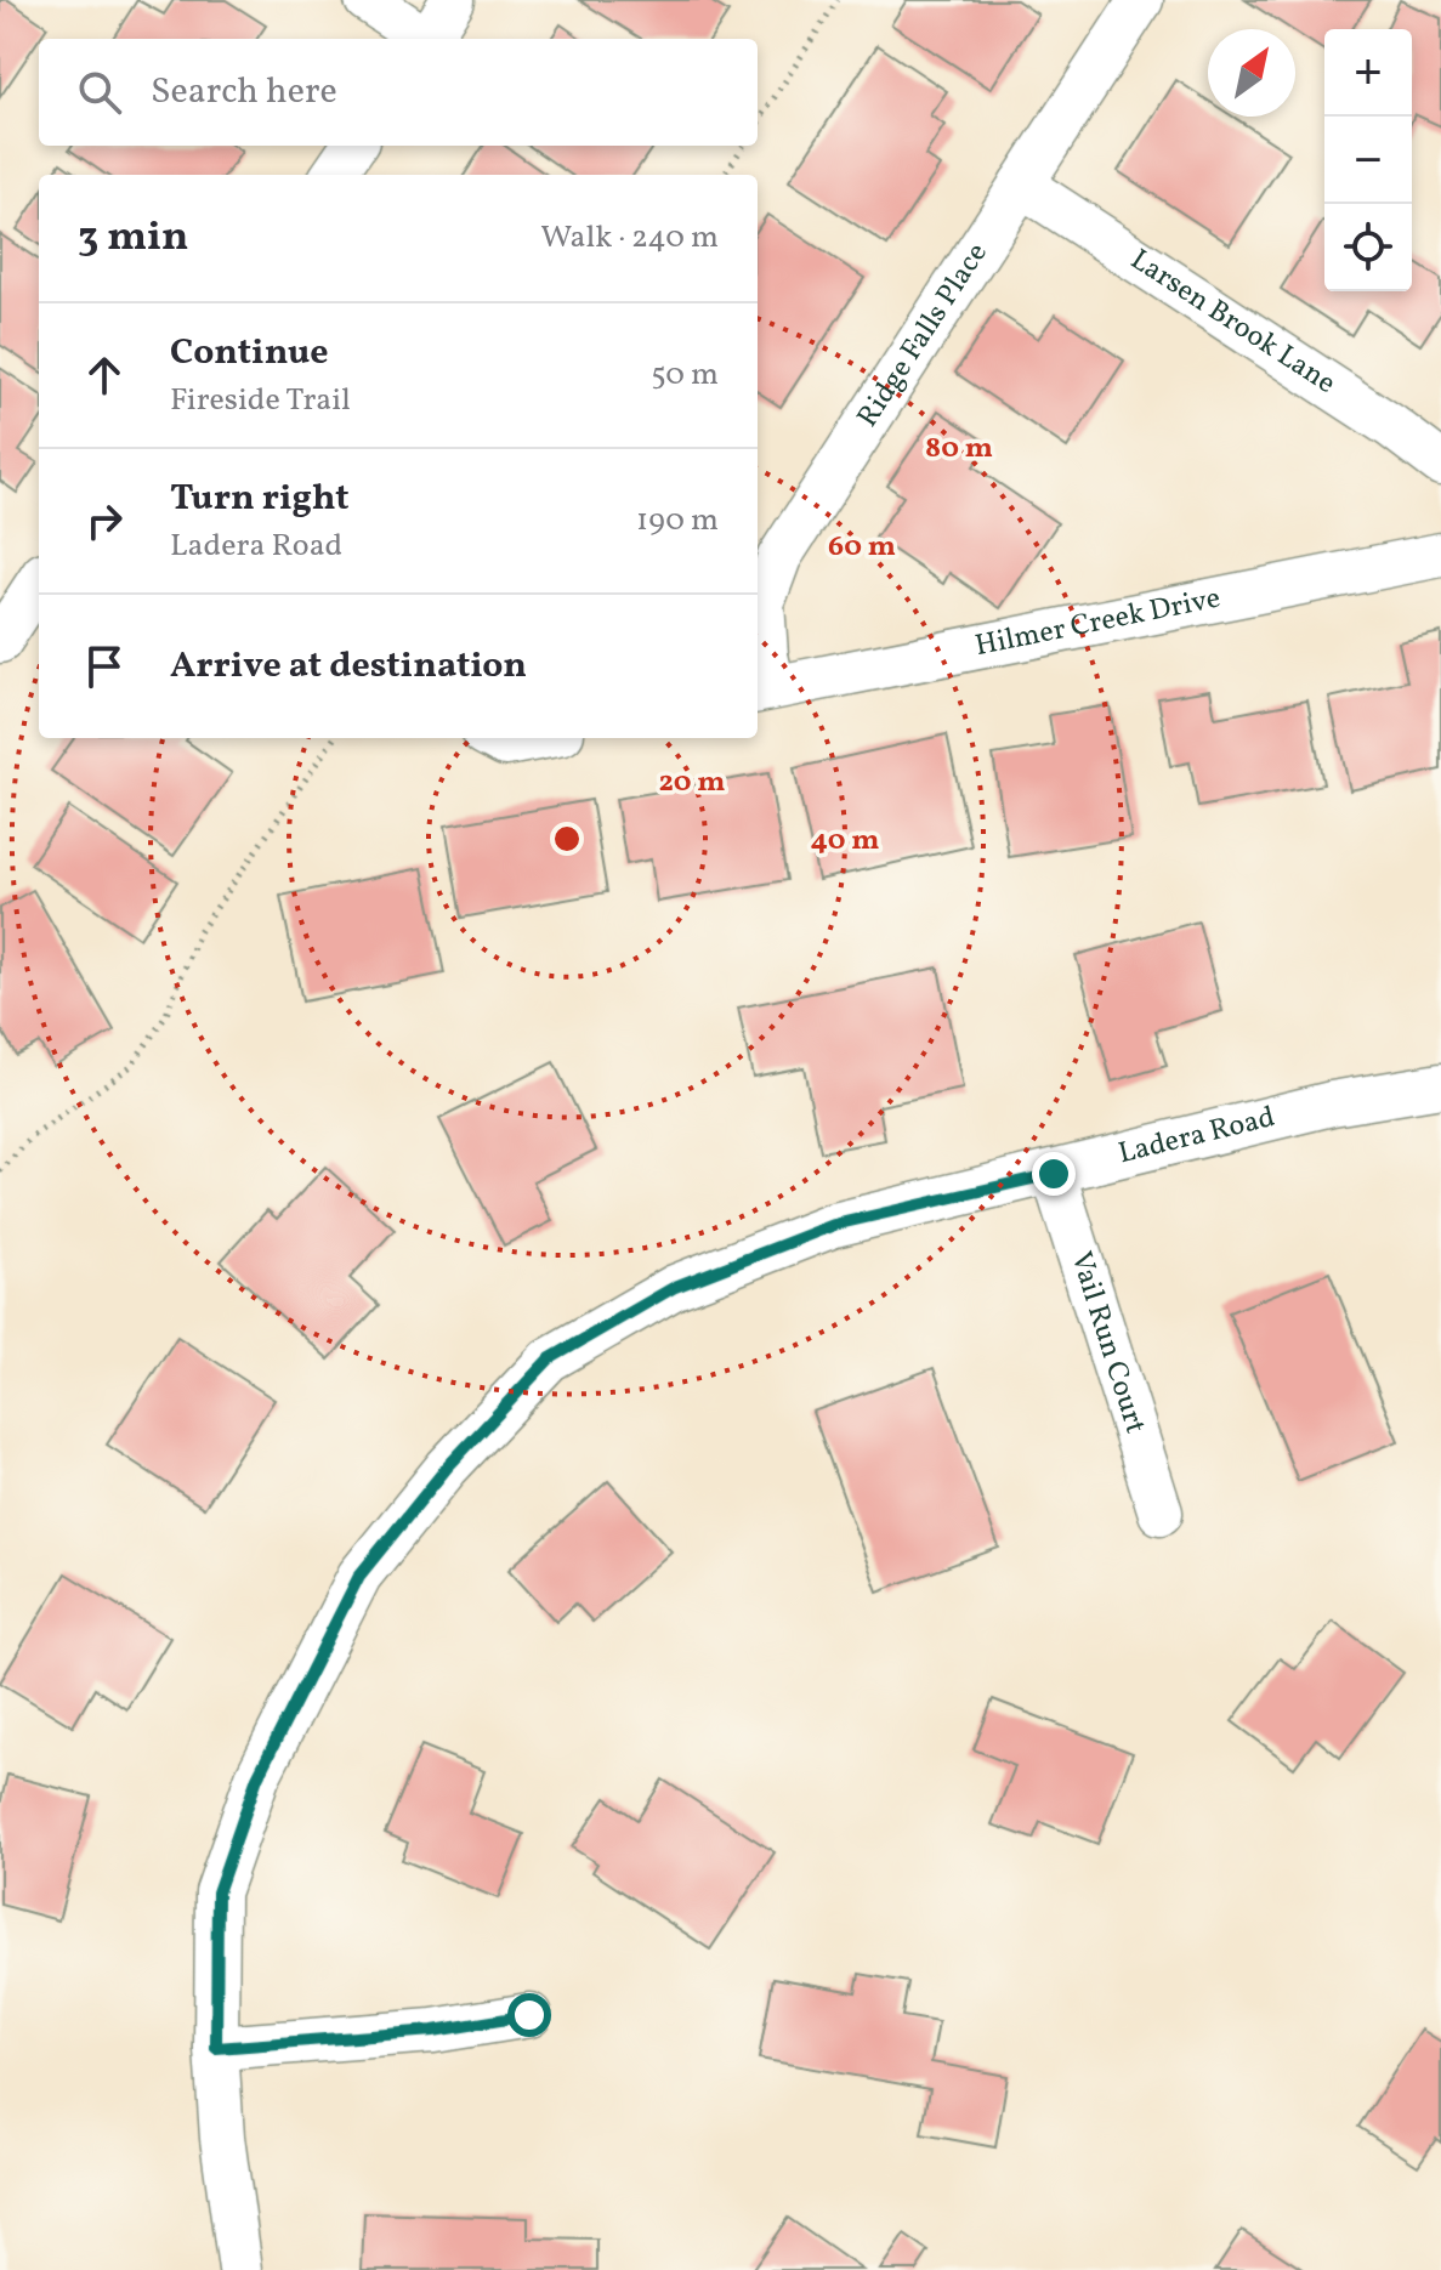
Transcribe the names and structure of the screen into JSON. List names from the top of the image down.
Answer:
{
  "streets": {
    "street": [
      "Larsen Brook Lane",
      "Ridge Falls Place",
      "Hilmer Creek Drive",
      "Ladera Road",
      "Vail Run Court"
    ]
  },
  "crossings": [
    ["Larsen Brook Lane", "Ridge Falls Place"],
    ["Ridge Falls Place", "Hilmer Creek Drive"],
    ["Ladera Road", "Vail Run Court"]
  ],
  "north": "top right",
  "page": {
    "map_buttons": ["+", "−"],
    "search": "Search here",
    "heading": ["3 min", "Walk · 240 m"],
    "list": [
      ["Continue", "Fireside Trail", "50 m"],
      ["Turn right", "Ladera Road", "190 m"],
      "Arrive at destination"
    ]
  },
  "rings": [
    "80 m",
    "60 m",
    "20 m",
    "40 m"
  ]
}
